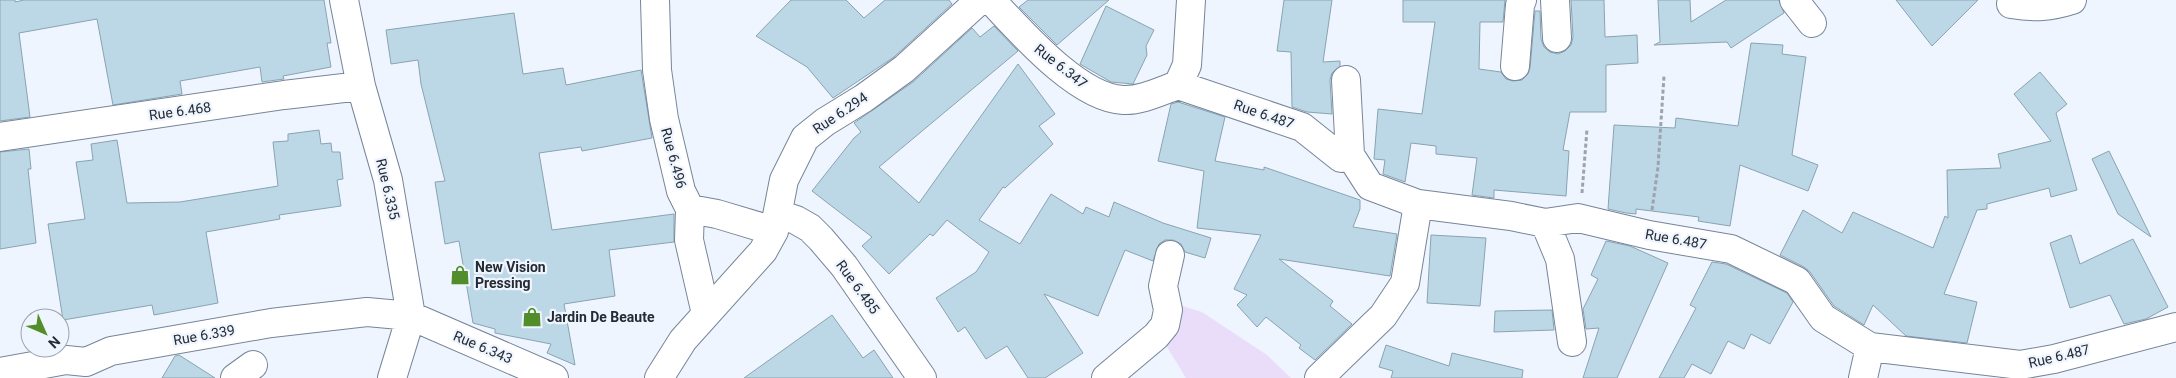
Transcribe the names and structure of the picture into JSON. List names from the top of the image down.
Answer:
{
  "streets": {
    "street": [
      "Rue 6.347",
      "Rue 6.468",
      "Rue 6.294",
      "Rue 6.487",
      "Rue 6.496",
      "Rue 6.335",
      "Rue 6.485",
      "Rue 6.339",
      "Rue 6.343"
    ]
  },
  "crossings": [
    ["Rue 6.347", "Rue 6.487"],
    ["Rue 6.468", "Rue 6.335"],
    ["Rue 6.294", "Rue 6.496"],
    ["Rue 6.294", "Rue 6.485"],
    ["Rue 6.496", "Rue 6.485"],
    ["Rue 6.335", "Rue 6.339"],
    ["Rue 6.335", "Rue 6.343"],
    ["Rue 6.339", "Rue 6.343"]
  ],
  "places": {
    "shop": ["New Vision Pressing", "Jardin De Beaute"]
  },
  "north": "bottom right"
}
